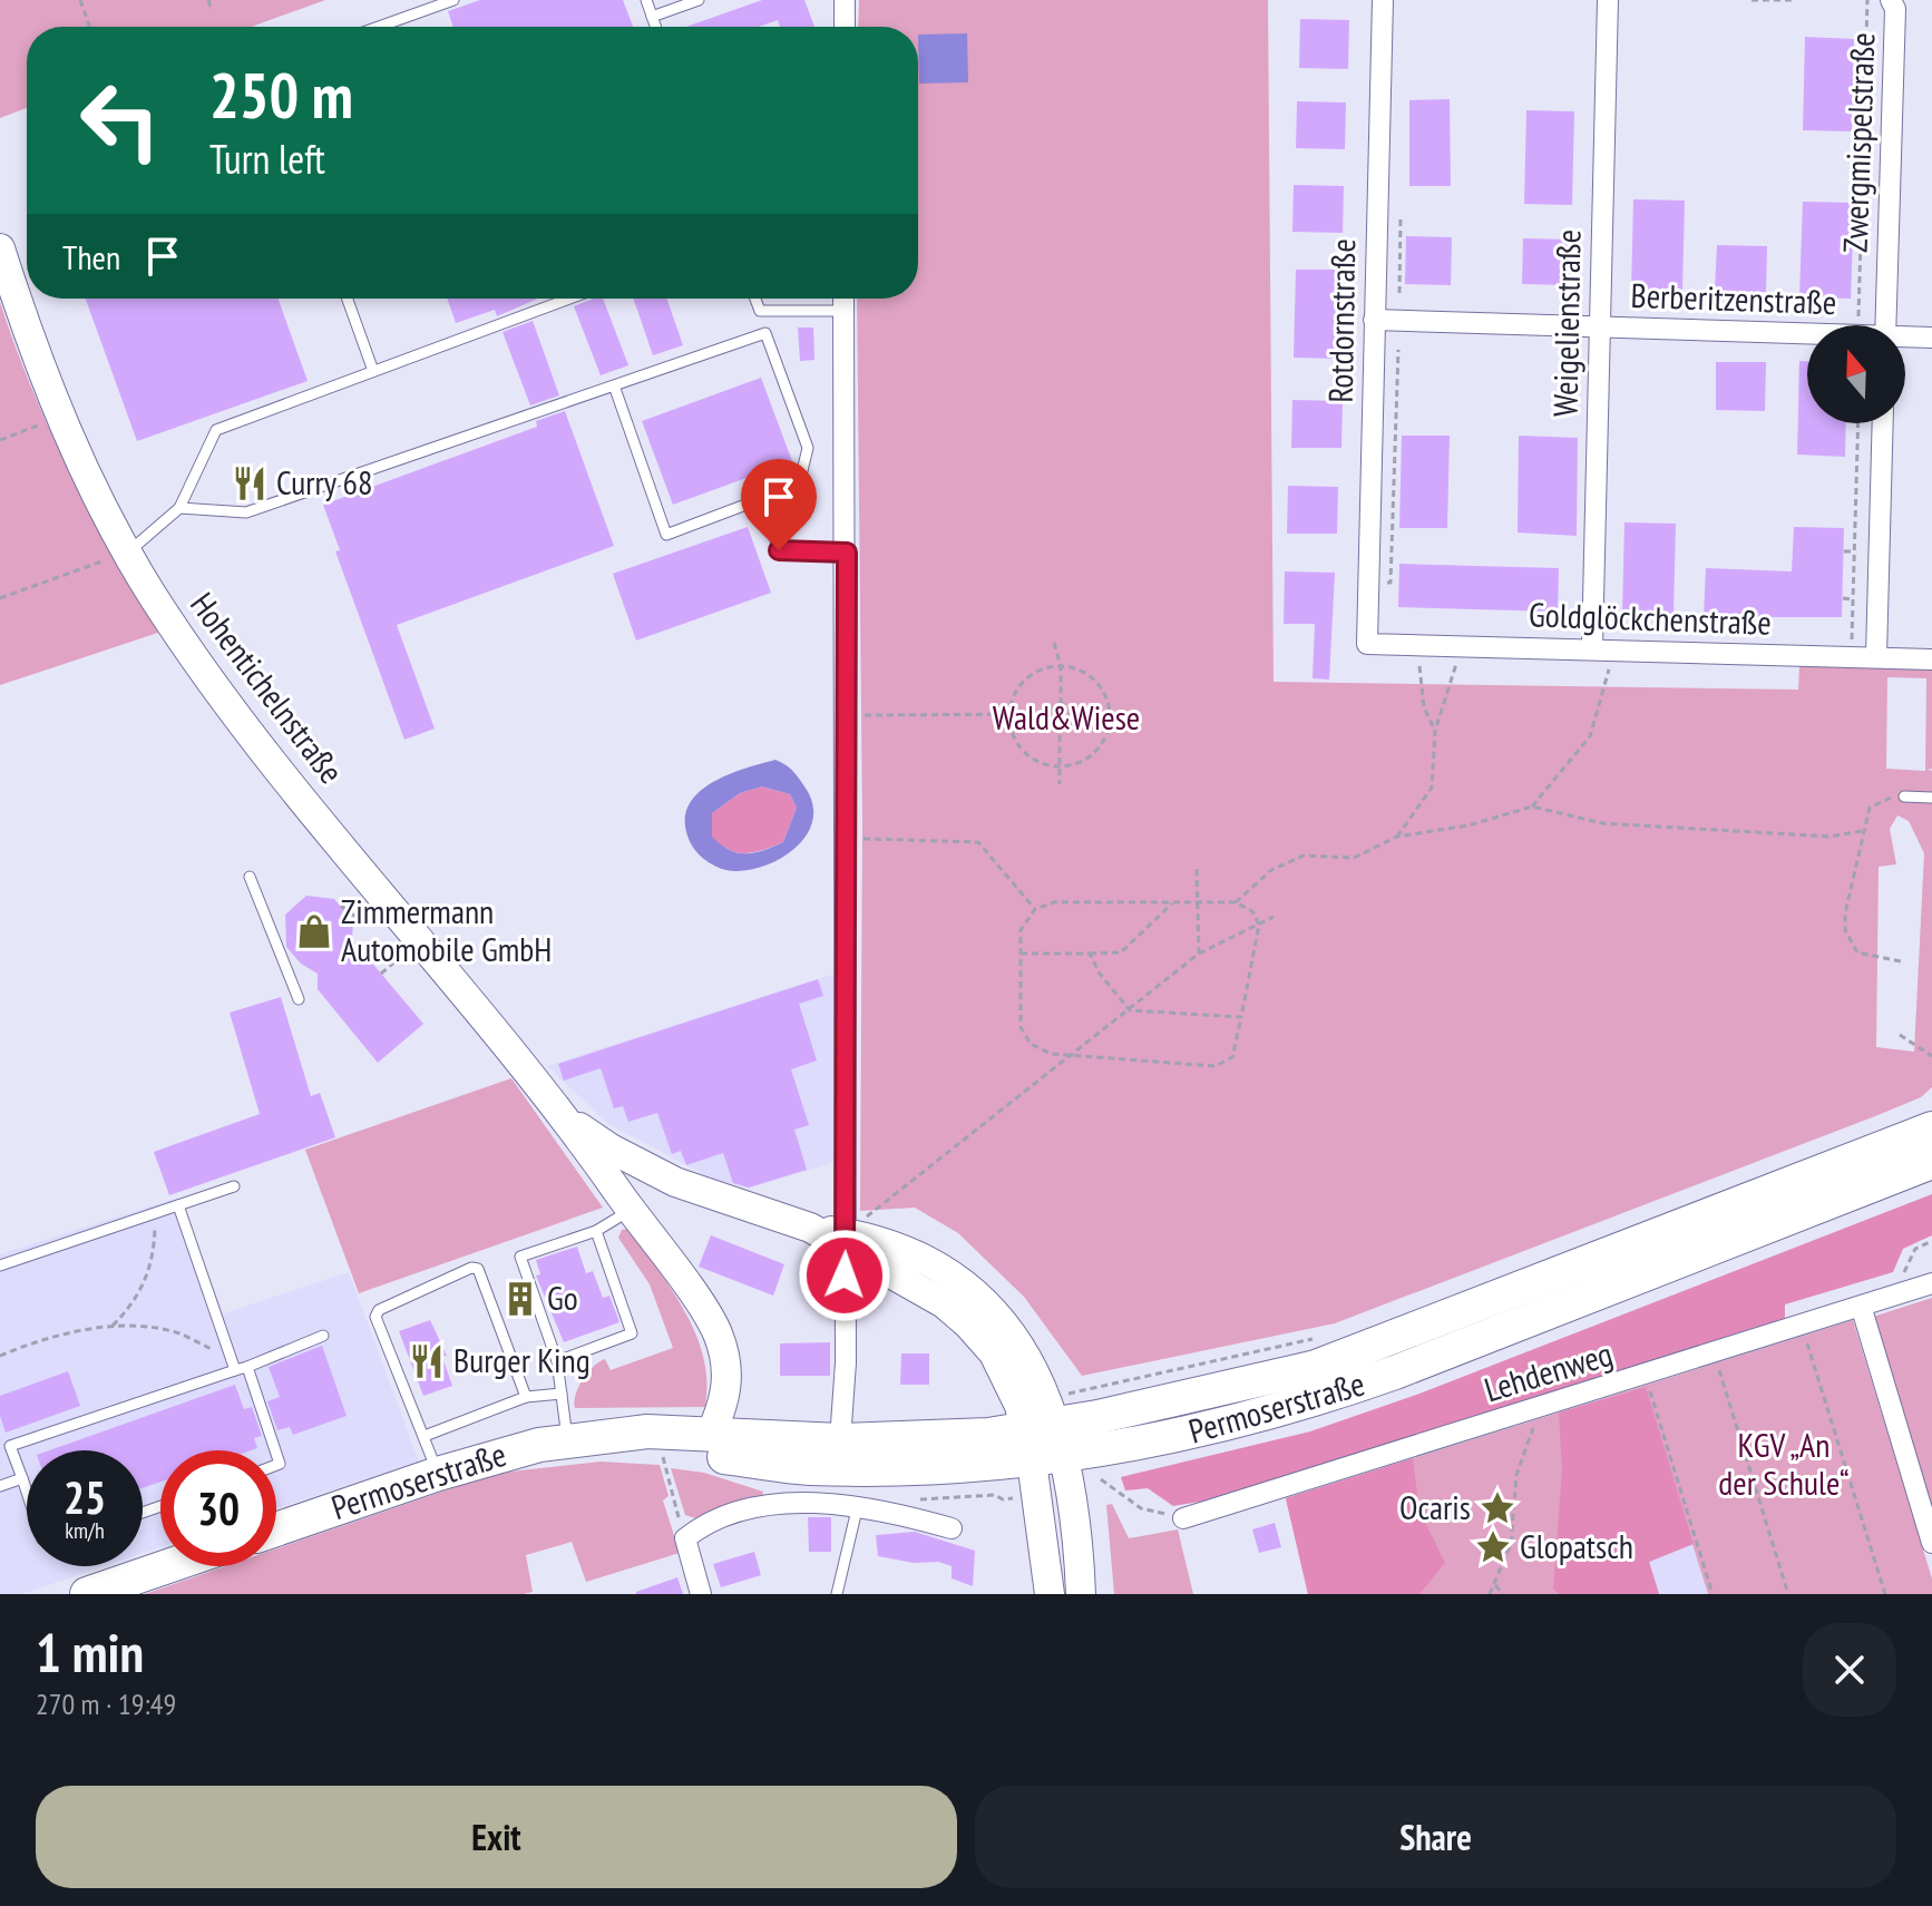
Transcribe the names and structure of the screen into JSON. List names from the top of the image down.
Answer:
{
  "streets": {
    "main road": ["Hohentichelnstraße", "Permoserstraße"],
    "street": [
      "Zwergmispelstraße",
      "Berberitzenstraße",
      "Rotdornstraße",
      "Weigelienstraße",
      "Goldglöckchenstraße",
      "Lehdenweg"
    ]
  },
  "crossings": [
    ["Berberitzenstraße", "Rotdornstraße"],
    ["Berberitzenstraße", "Weigelienstraße"],
    ["Rotdornstraße", "Goldglöckchenstraße"],
    ["Weigelienstraße", "Goldglöckchenstraße"],
    ["Hohentichelnstraße", "Permoserstraße"]
  ],
  "parks": ["Wald&Wiese", "KGV „An der Schule“"],
  "places": {
    "restaurant": ["Curry 68", "Burger King"],
    "shop": ["Zimmermann Automobile GmbH"],
    "building": ["Go"],
    "place": ["Ocaris", "Glopatsch"]
  },
  "north": "top",
  "page": {
    "turn": ["250 m", "Turn left"],
    "then": "Then",
    "speed": "25 km/h",
    "limit": "30",
    "heading": ["1 min", "270 m · 19:49"],
    "buttons": ["Exit", "Share"]
  }
}
